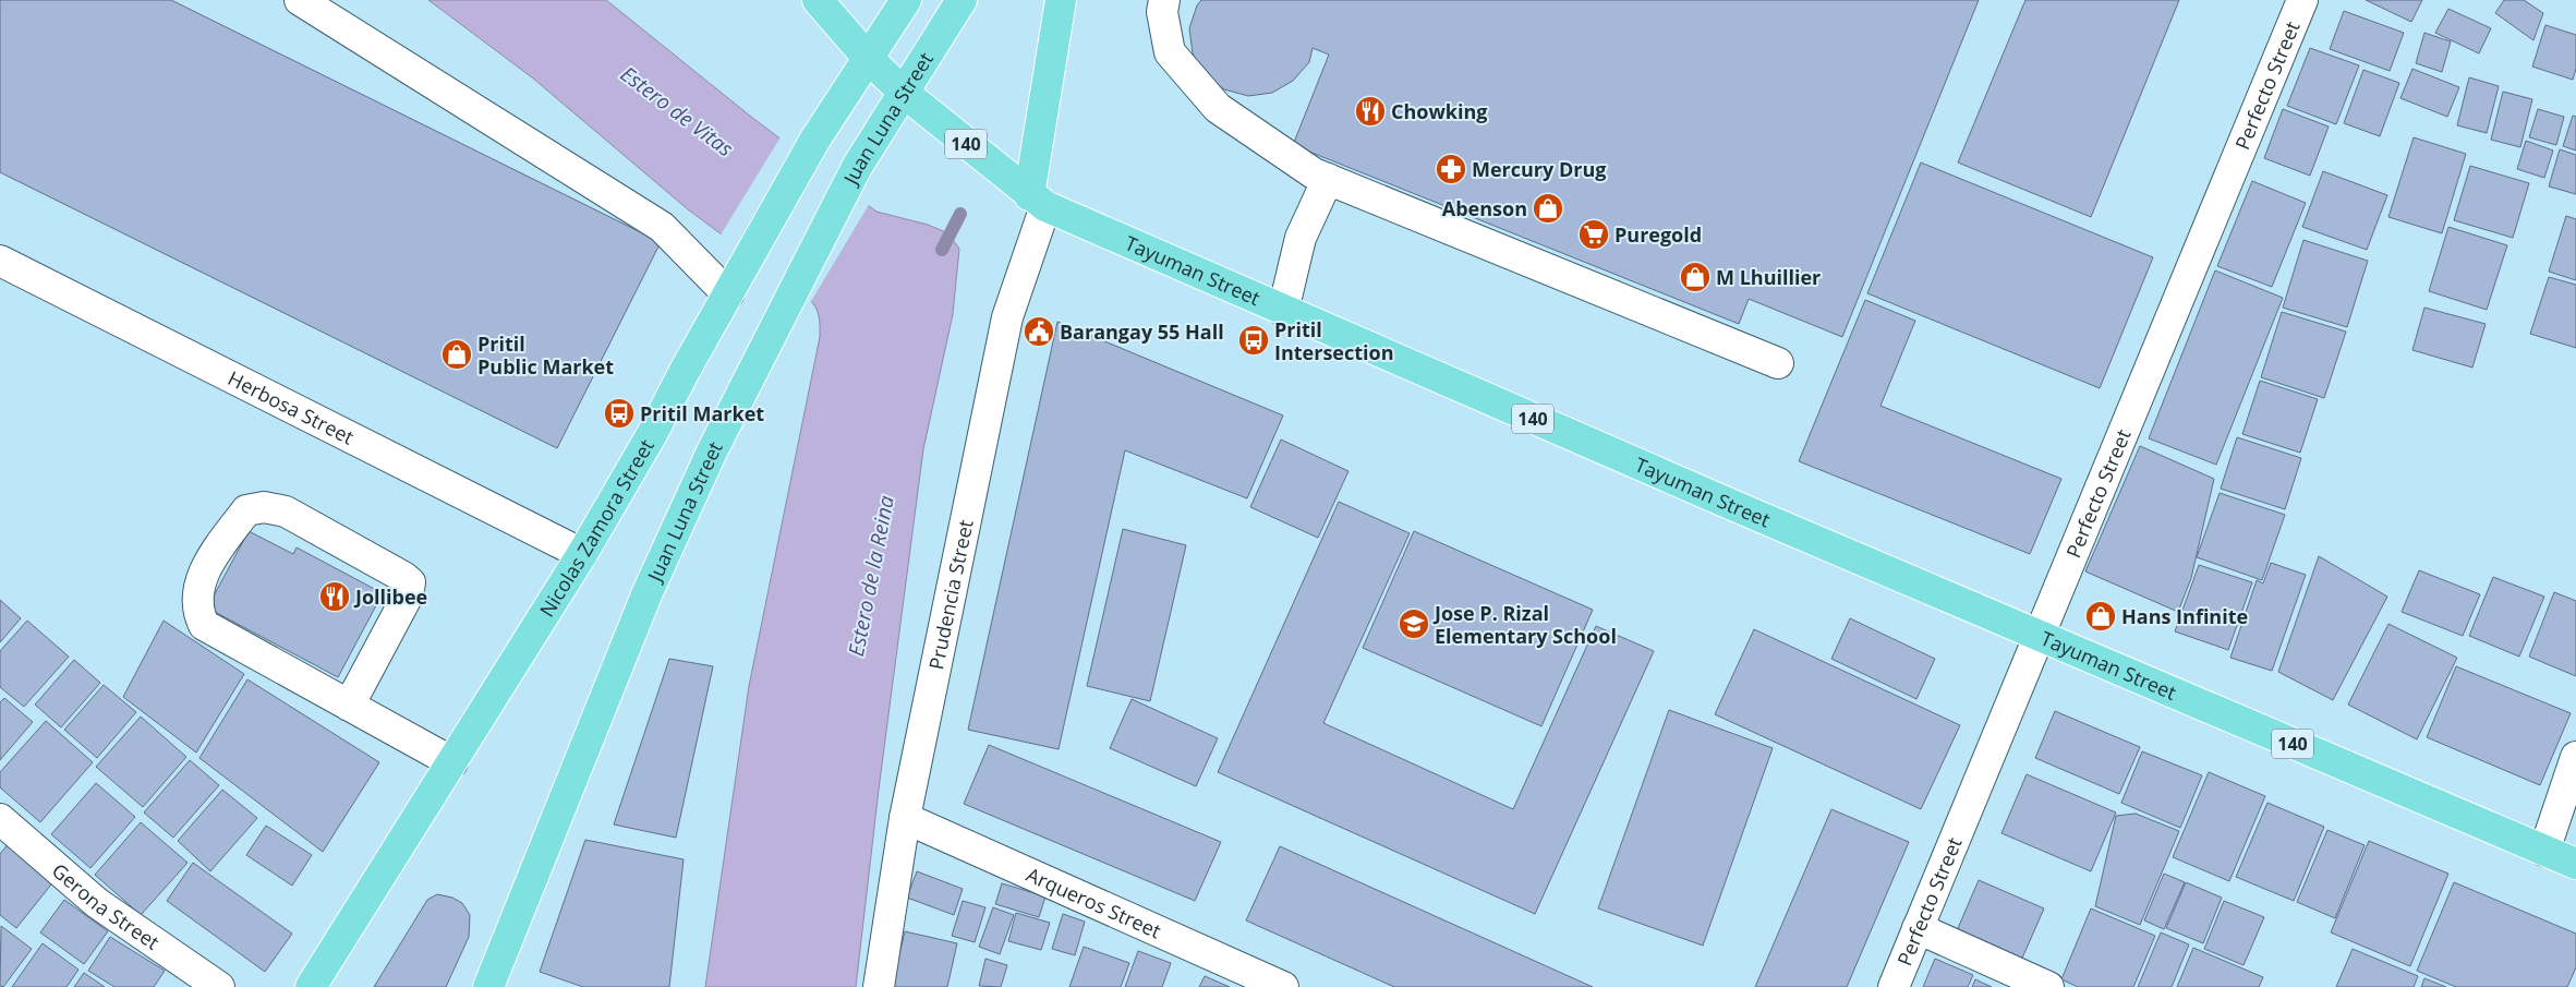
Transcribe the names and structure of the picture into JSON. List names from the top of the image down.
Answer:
{
  "streets": {
    "main road": [
      "Juan Luna Street",
      "140",
      "Tayuman Street",
      "Nicolas Zamora Street"
    ],
    "street": [
      "Perfecto Street",
      "Herbosa Street",
      "Prudencia Street",
      "Arqueros Street",
      "Gerona Street"
    ]
  },
  "crossings": [
    ["Perfecto Street", "Tayuman Street"],
    ["Juan Luna Street", "Tayuman Street"],
    ["140", "Tayuman Street"],
    ["140", "Nicolas Zamora Street"],
    ["Tayuman Street", "Nicolas Zamora Street"],
    ["Tayuman Street", "Prudencia Street"],
    ["Herbosa Street", "Nicolas Zamora Street"],
    ["Prudencia Street", "Arqueros Street"]
  ],
  "water": ["Estero de Vitas", "Estero de la Reina"],
  "places": {
    "restaurant": ["Chowking", "Jollibee"],
    "pharmacy": ["Mercury Drug"],
    "shop": [
      "Abenson",
      "M Lhuillier",
      "Pritil Public Market",
      "Hans Infinite"
    ],
    "supermarket": ["Puregold"],
    "public building": ["Barangay 55 Hall"],
    "bus stop": ["Pritil Intersection", "Pritil Market"],
    "school or university": ["Jose P. Rizal Elementary School"]
  }
}
